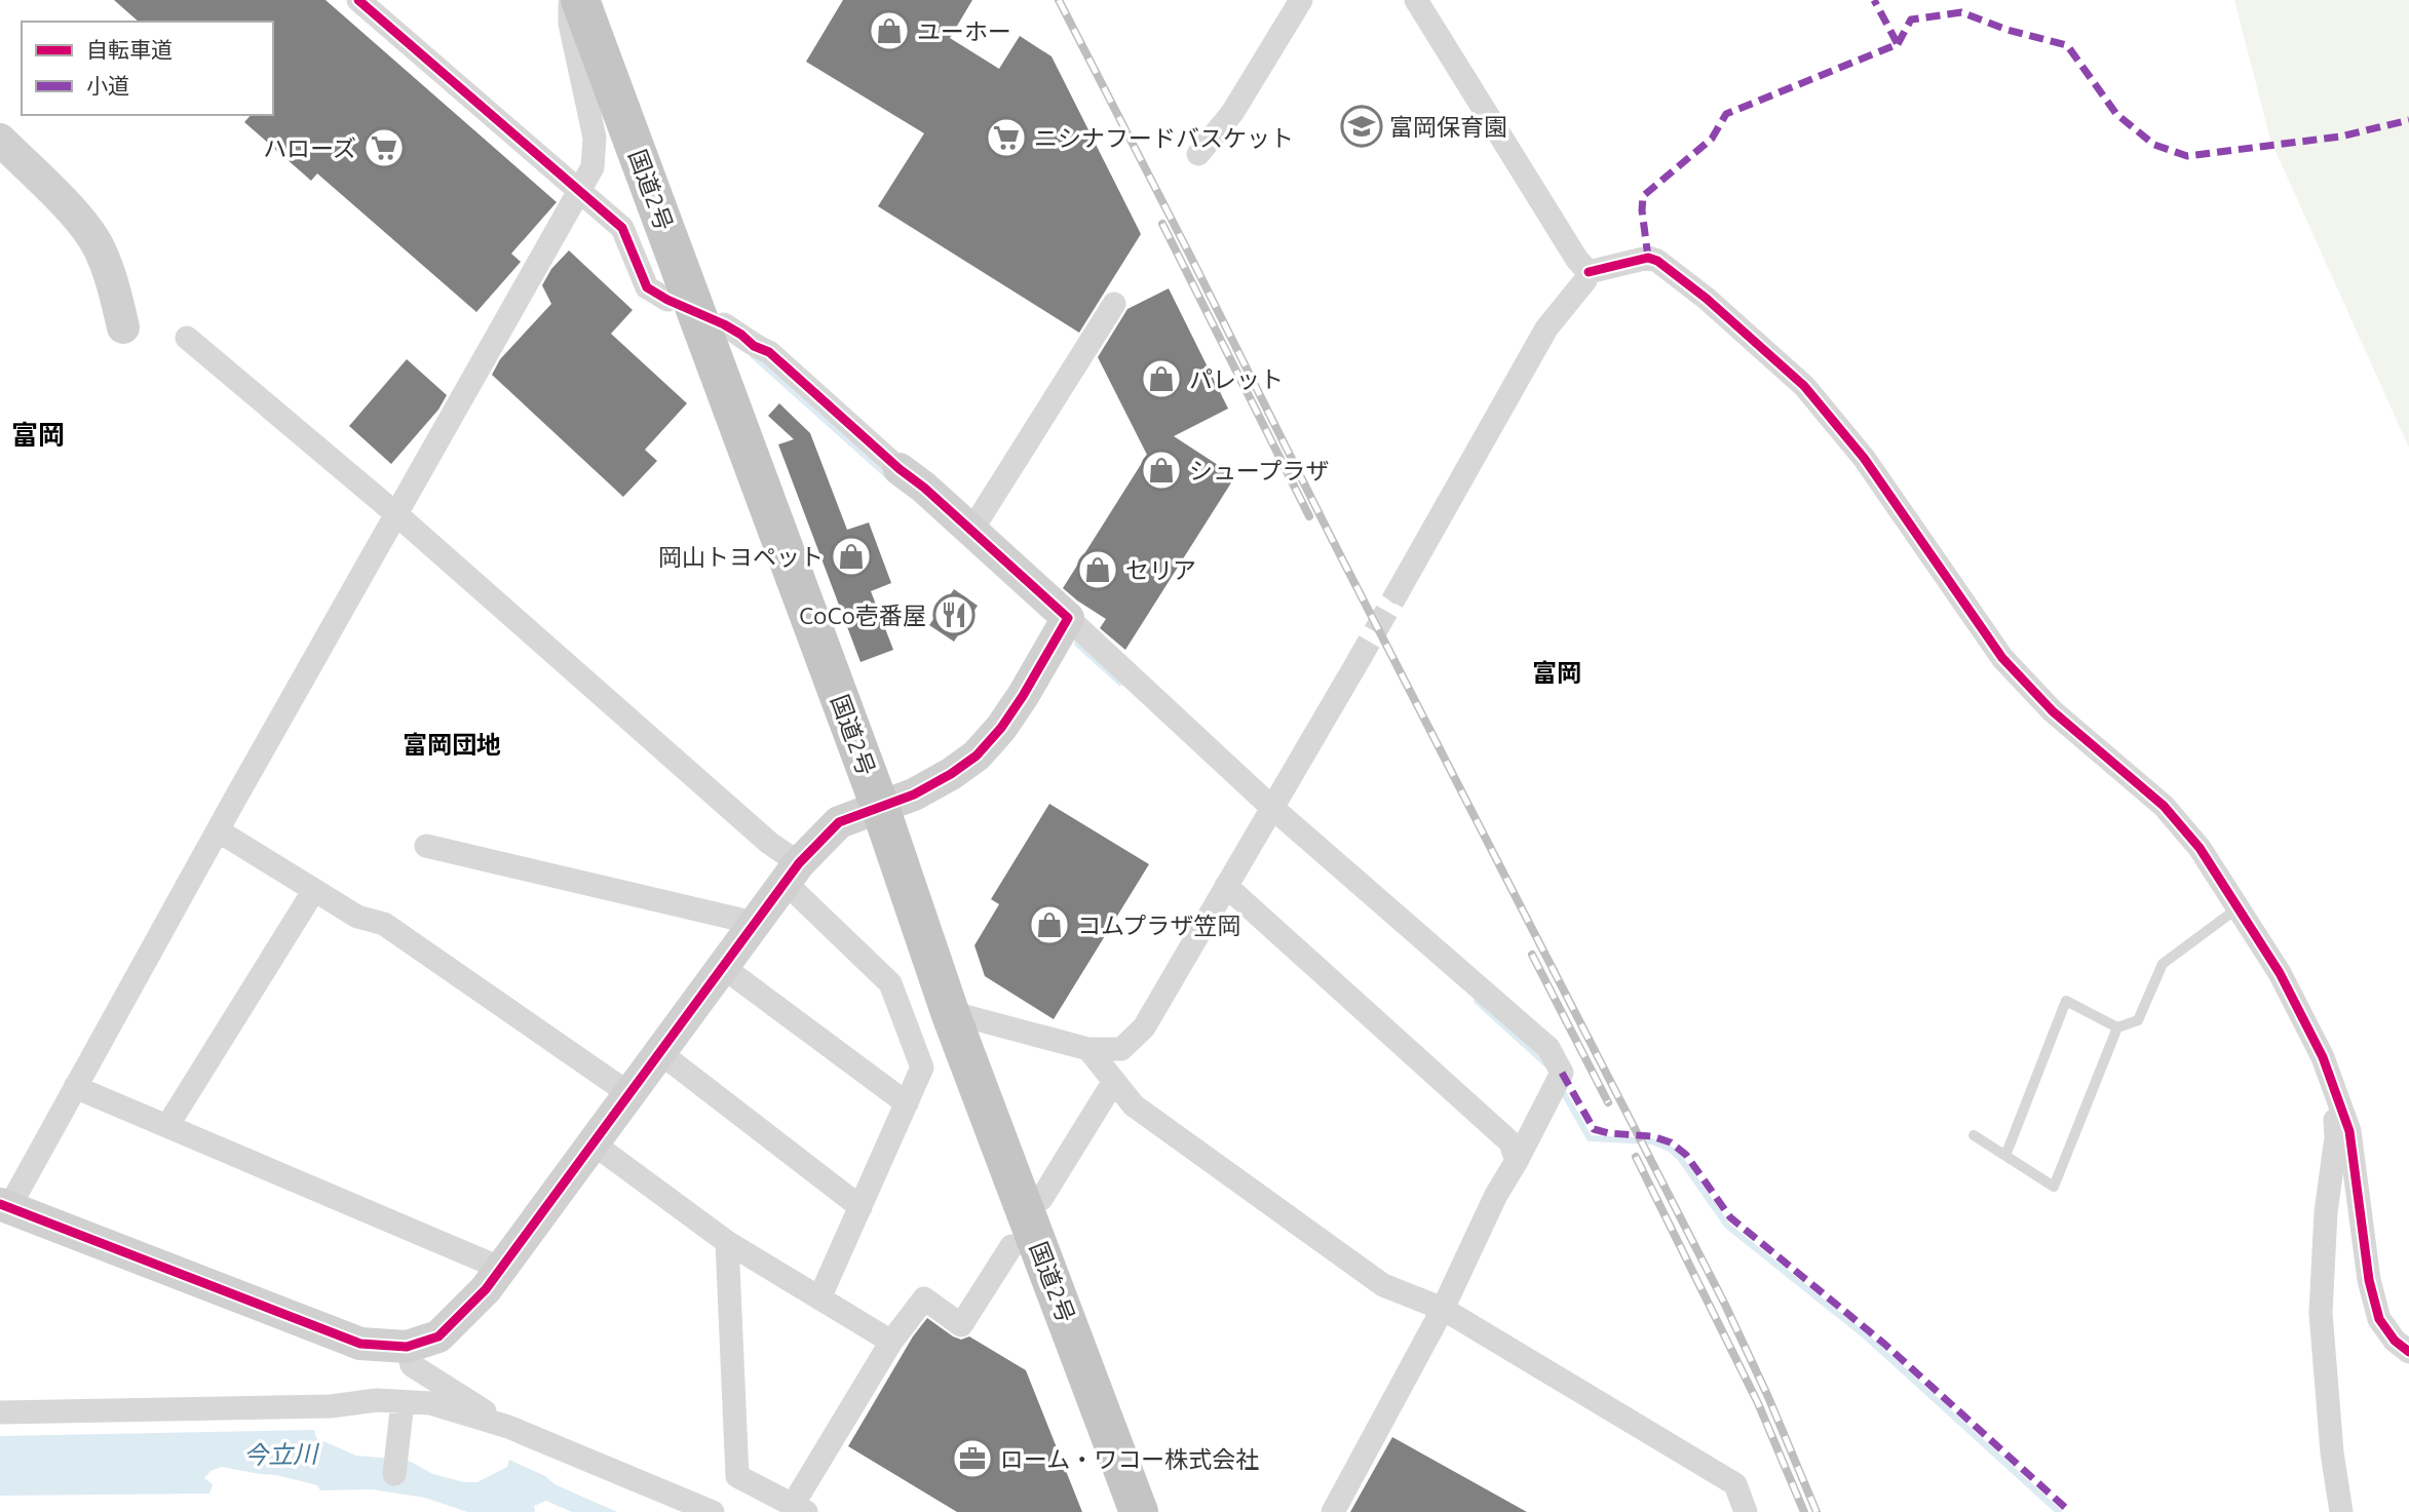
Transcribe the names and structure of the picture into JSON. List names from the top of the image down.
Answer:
{
  "streets": {
    "highway": ["国道2号"]
  },
  "districts": ["富岡", "富岡", "富岡団地"],
  "water": ["今立川"],
  "places": {
    "shop": [
      "ユーホー",
      "パレット",
      "シュープラザ",
      "岡山トヨペット",
      "セリア",
      "コムプラザ笠岡"
    ],
    "school or university": ["富岡保育園"],
    "supermarket": ["ニシナフードバスケット", "ハローズ"],
    "restaurant": ["CoCo壱番屋"],
    "office": ["ローム・ワコー株式会社"]
  },
  "legend": ["自転車道", "小道"]
}
